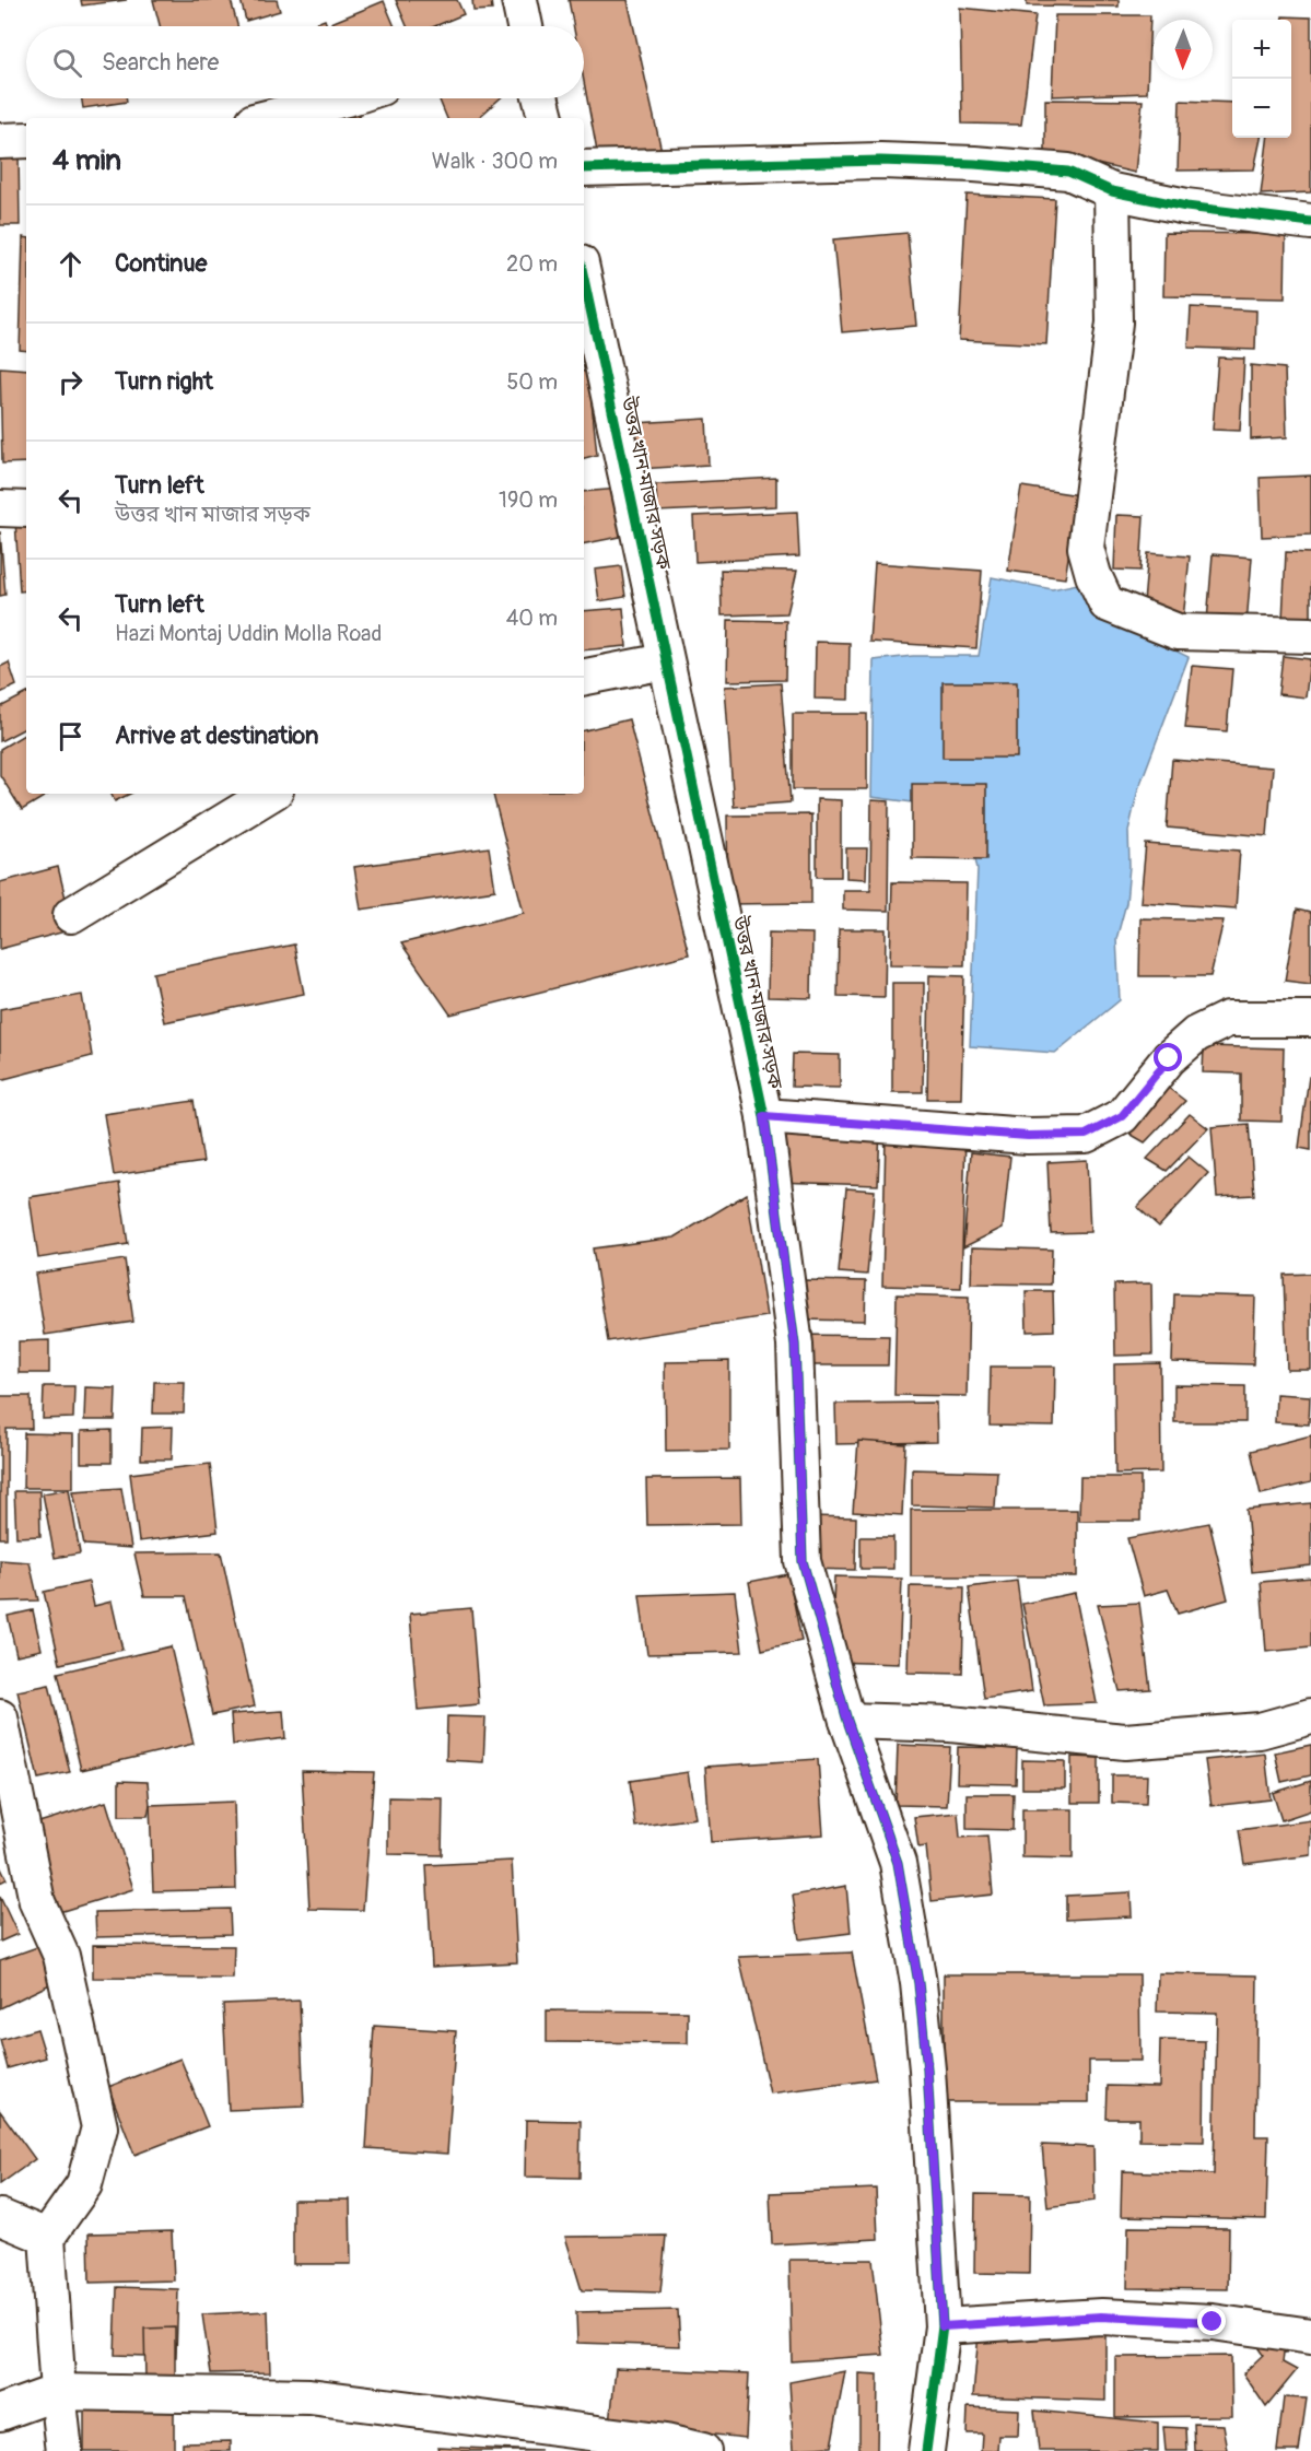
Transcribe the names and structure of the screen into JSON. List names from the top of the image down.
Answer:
{
  "streets": {
    "street": ["উত্তর খান মাজার সড়ক"]
  },
  "north": "bottom",
  "page": {
    "map_buttons": ["+", "−"],
    "search": "Search here",
    "heading": ["4 min", "Walk · 300 m"],
    "list": [
      ["Continue", "20 m"],
      ["Turn right", "50 m"],
      ["Turn left", "উত্তর খান মাজার সড়ক", "190 m"],
      ["Turn left", "Hazi Montaj Uddin Molla Road", "40 m"],
      "Arrive at destination"
    ]
  }
}
